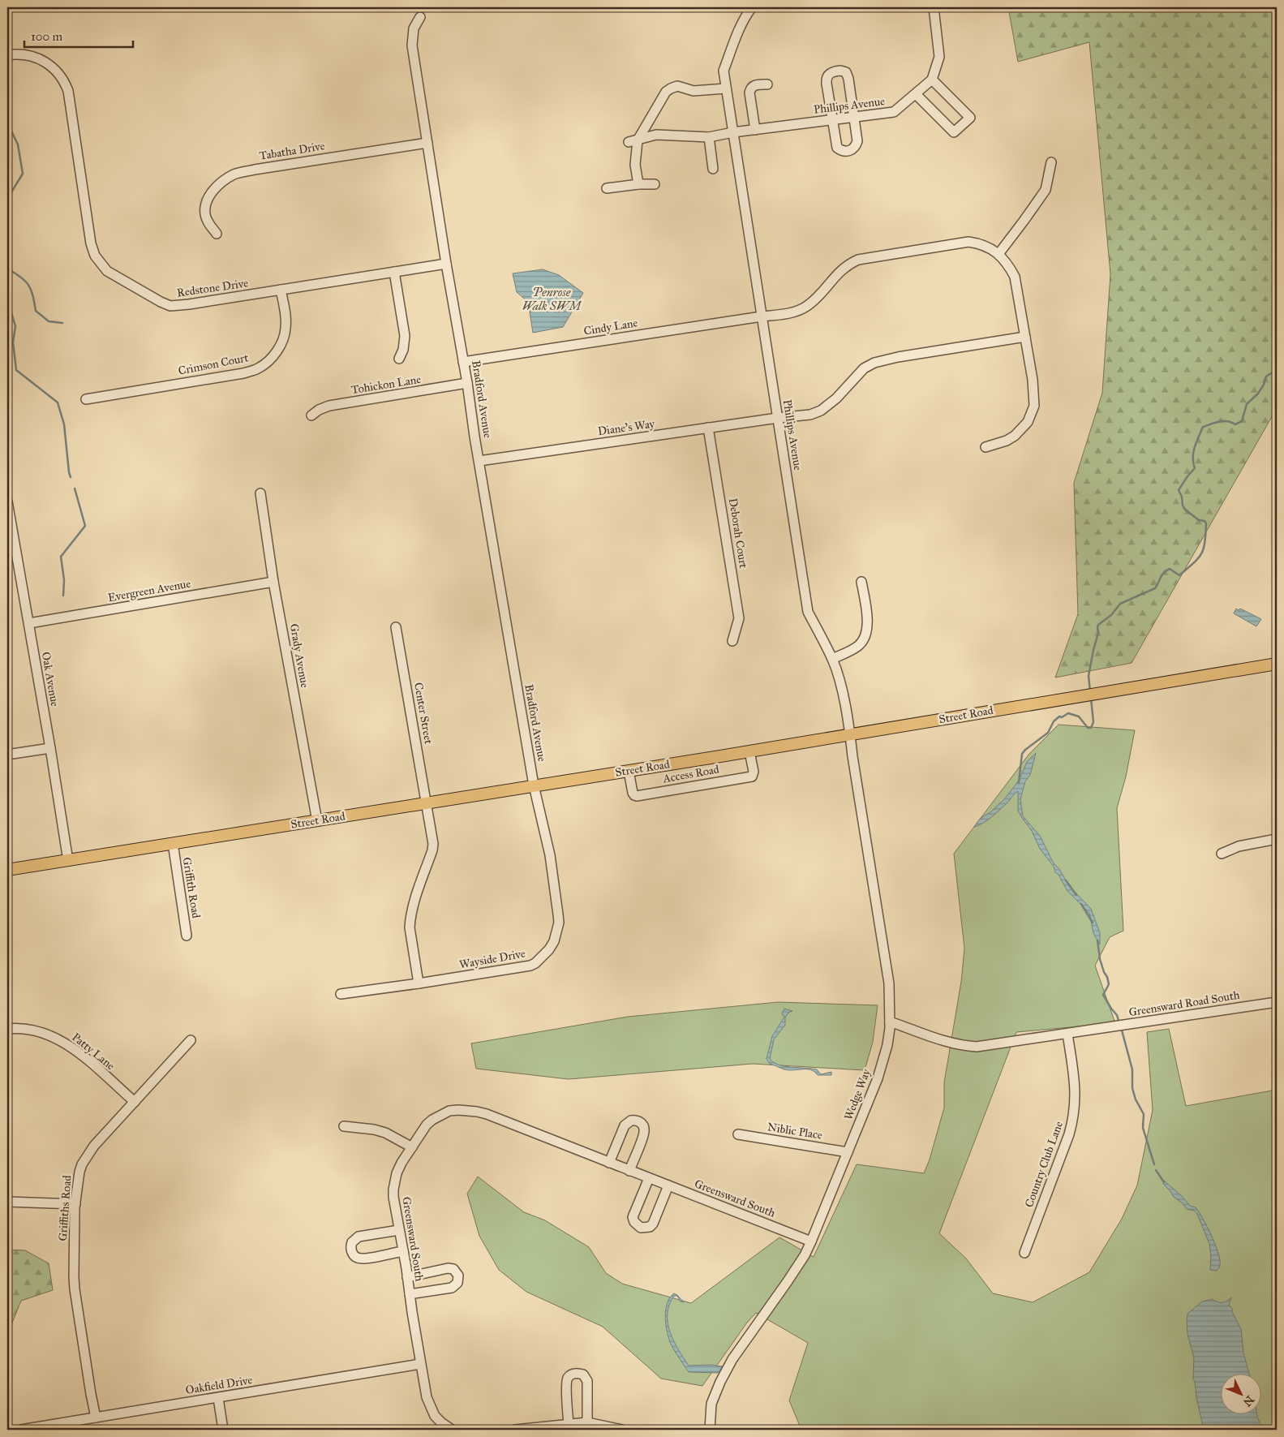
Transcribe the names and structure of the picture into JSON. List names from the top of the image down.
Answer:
{
  "streets": {
    "main road": ["Street Road"],
    "street": [
      "Phillips Avenue",
      "Tabatha Drive",
      "Redstone Drive",
      "Cindy Lane",
      "Crimson Court",
      "Tohickon Lane",
      "Bradford Avenue",
      "Diane's Way",
      "Deborah Court",
      "Evergreen Avenue",
      "Grady Avenue",
      "Oak Avenue",
      "Center Street",
      "Access Road",
      "Griffith Road",
      "Wayside Drive",
      "Greensward Road South",
      "Patty Lane",
      "Wedge Way",
      "Niblic Place",
      "Country Club Lane",
      "Greensward South",
      "Griffiths Road",
      "Oakfield Drive"
    ]
  },
  "crossings": [
    ["Phillips Avenue", "Cindy Lane"],
    ["Phillips Avenue", "Diane's Way"],
    ["Phillips Avenue", "Street Road"],
    ["Phillips Avenue", "Wedge Way"],
    ["Tabatha Drive", "Bradford Avenue"],
    ["Redstone Drive", "Crimson Court"],
    ["Redstone Drive", "Bradford Avenue"],
    ["Cindy Lane", "Bradford Avenue"],
    ["Cindy Lane", "Diane's Way"],
    ["Tohickon Lane", "Bradford Avenue"],
    ["Bradford Avenue", "Diane's Way"],
    ["Bradford Avenue", "Street Road"],
    ["Bradford Avenue", "Wayside Drive"],
    ["Diane's Way", "Deborah Court"],
    ["Evergreen Avenue", "Grady Avenue"],
    ["Evergreen Avenue", "Oak Avenue"],
    ["Grady Avenue", "Street Road"],
    ["Oak Avenue", "Street Road"],
    ["Center Street", "Street Road"],
    ["Center Street", "Wayside Drive"],
    ["Street Road", "Access Road"],
    ["Street Road", "Griffith Road"],
    ["Street Road", "Wayside Drive"],
    ["Street Road", "Wedge Way"],
    ["Greensward Road South", "Wedge Way"],
    ["Greensward Road South", "Country Club Lane"],
    ["Patty Lane", "Griffiths Road"],
    ["Wedge Way", "Niblic Place"],
    ["Wedge Way", "Greensward South"],
    ["Greensward South", "Oakfield Drive"],
    ["Griffiths Road", "Oakfield Drive"]
  ],
  "water": ["Penrose Walk SWM"],
  "scale_bar": "100 m",
  "north": "bottom right"
}
